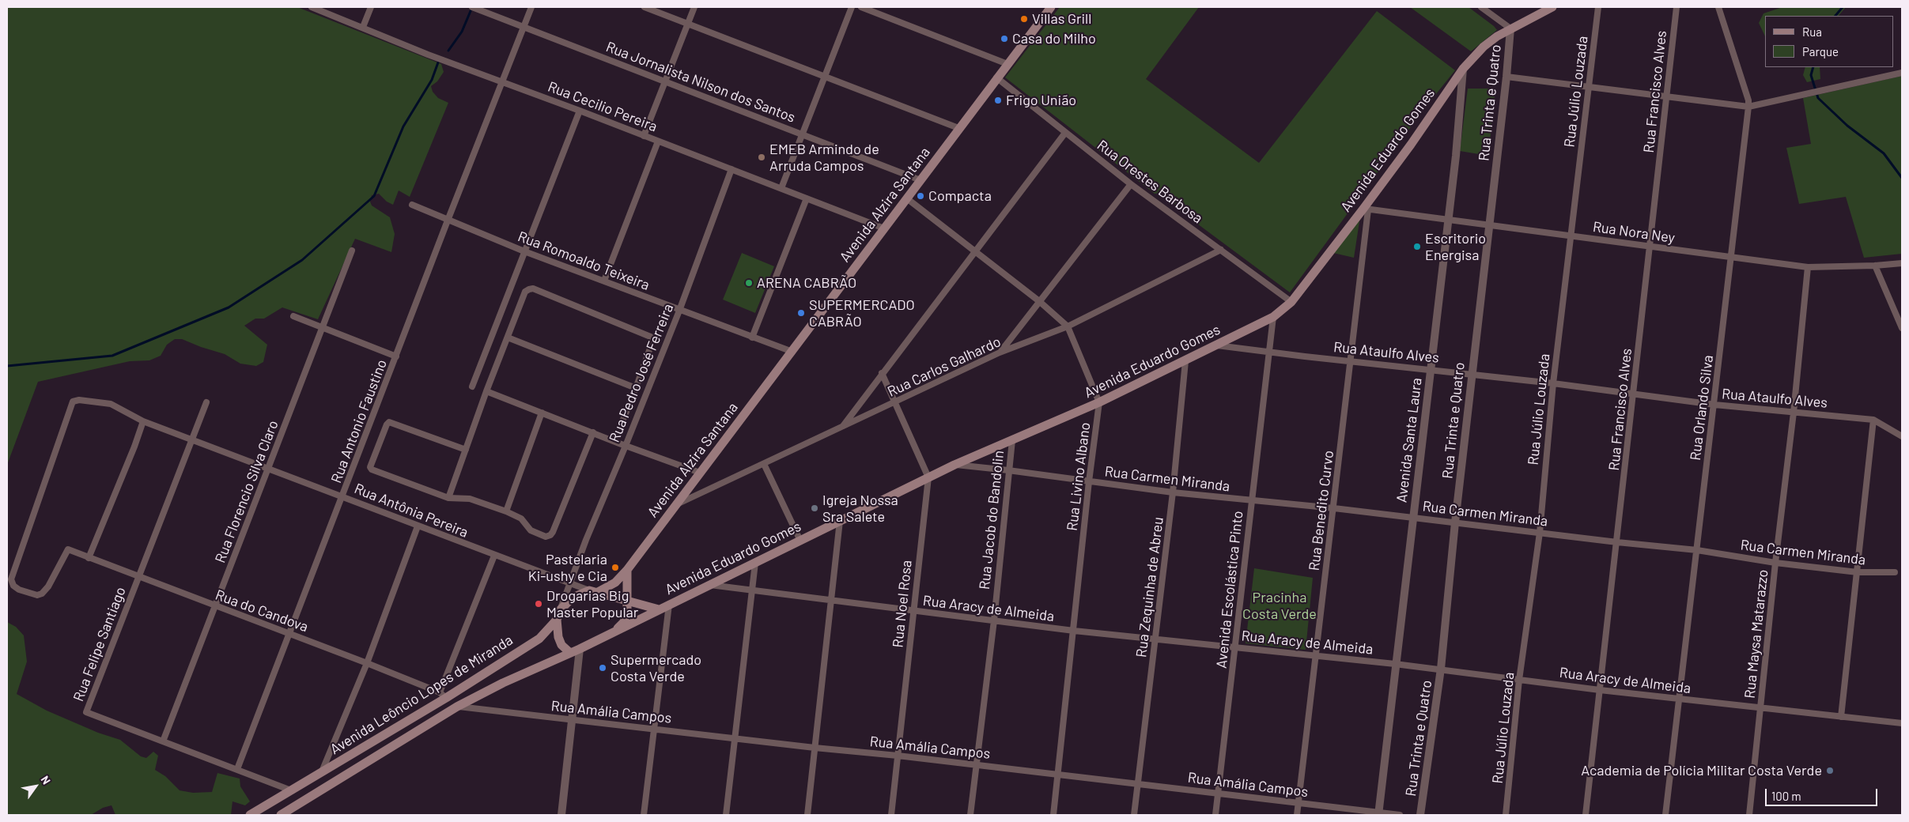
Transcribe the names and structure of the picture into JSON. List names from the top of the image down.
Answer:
{
  "streets": {
    "main road": ["Avenida Eduardo Gomes", "Avenida Alzira Santana", "Avenida Leôncio Lopes de Miranda"],
    "street": [
      "Rua Jornalista Nilson dos Santos",
      "Rua Júlio Louzada",
      "Rua Francisco Alves",
      "Rua Trinta e Quatro",
      "Rua Cecilio Pereira",
      "Rua Orestes Barbosa",
      "Rua Nora Ney",
      "Rua Romoaldo Teixeira",
      "Rua Ataulfo Alves",
      "Rua Carlos Galhardo",
      "Rua Pedro José Ferreira",
      "Rua Orlando Silva",
      "Rua Antonio Faustino",
      "Avenida Santa Laura",
      "Rua Livino Albano",
      "Rua Carmen Miranda",
      "Rua Florencio Silva Claro",
      "Rua Antônia Pereira",
      "Rua Benedito Curvo",
      "Rua Jacob do Bandolin",
      "Rua Zequinha de Abreu",
      "Avenida Escolástica Pinto",
      "Rua Noel Rosa",
      "Rua Aracy de Almeida",
      "Rua do Candova",
      "Rua Maysa Matarazzo",
      "Rua Felipe Santiago",
      "Rua Amália Campos"
    ]
  },
  "crossings": [
    ["Rua Jornalista Nilson dos Santos", "Avenida Alzira Santana"],
    ["Rua Jornalista Nilson dos Santos", "Rua Antonio Faustino"],
    ["Rua Júlio Louzada", "Rua Nora Ney"],
    ["Rua Júlio Louzada", "Rua Ataulfo Alves"],
    ["Rua Júlio Louzada", "Rua Carmen Miranda"],
    ["Rua Júlio Louzada", "Rua Aracy de Almeida"],
    ["Rua Francisco Alves", "Rua Nora Ney"],
    ["Rua Francisco Alves", "Rua Ataulfo Alves"],
    ["Rua Francisco Alves", "Rua Carmen Miranda"],
    ["Rua Francisco Alves", "Rua Aracy de Almeida"],
    ["Rua Trinta e Quatro", "Avenida Eduardo Gomes"],
    ["Rua Trinta e Quatro", "Rua Nora Ney"],
    ["Rua Trinta e Quatro", "Rua Ataulfo Alves"],
    ["Rua Trinta e Quatro", "Rua Carmen Miranda"],
    ["Rua Trinta e Quatro", "Rua Aracy de Almeida"],
    ["Rua Cecilio Pereira", "Avenida Alzira Santana"],
    ["Rua Cecilio Pereira", "Rua Pedro José Ferreira"],
    ["Rua Cecilio Pereira", "Rua Antonio Faustino"],
    ["Avenida Eduardo Gomes", "Rua Orestes Barbosa"],
    ["Avenida Eduardo Gomes", "Rua Nora Ney"],
    ["Avenida Eduardo Gomes", "Rua Ataulfo Alves"],
    ["Avenida Eduardo Gomes", "Rua Pedro José Ferreira"],
    ["Avenida Eduardo Gomes", "Avenida Santa Laura"],
    ["Avenida Eduardo Gomes", "Rua Livino Albano"],
    ["Avenida Eduardo Gomes", "Rua Carmen Miranda"],
    ["Avenida Eduardo Gomes", "Rua Antônia Pereira"],
    ["Avenida Eduardo Gomes", "Rua Benedito Curvo"],
    ["Avenida Eduardo Gomes", "Rua Jacob do Bandolin"],
    ["Avenida Eduardo Gomes", "Rua Zequinha de Abreu"],
    ["Avenida Eduardo Gomes", "Avenida Escolástica Pinto"],
    ["Avenida Eduardo Gomes", "Rua Noel Rosa"],
    ["Avenida Eduardo Gomes", "Rua Aracy de Almeida"],
    ["Avenida Eduardo Gomes", "Avenida Leôncio Lopes de Miranda"],
    ["Rua Orestes Barbosa", "Avenida Alzira Santana"],
    ["Rua Orestes Barbosa", "Rua Carlos Galhardo"],
    ["Avenida Alzira Santana", "Rua Romoaldo Teixeira"],
    ["Avenida Alzira Santana", "Rua Carlos Galhardo"],
    ["Avenida Alzira Santana", "Avenida Leôncio Lopes de Miranda"],
    ["Rua Nora Ney", "Rua Orlando Silva"],
    ["Rua Nora Ney", "Avenida Santa Laura"],
    ["Rua Nora Ney", "Rua Benedito Curvo"],
    ["Rua Nora Ney", "Rua Maysa Matarazzo"],
    ["Rua Romoaldo Teixeira", "Rua Pedro José Ferreira"],
    ["Rua Romoaldo Teixeira", "Rua Antonio Faustino"],
    ["Rua Ataulfo Alves", "Rua Orlando Silva"],
    ["Rua Ataulfo Alves", "Avenida Santa Laura"],
    ["Rua Ataulfo Alves", "Rua Benedito Curvo"],
    ["Rua Ataulfo Alves", "Avenida Escolástica Pinto"],
    ["Rua Ataulfo Alves", "Rua Maysa Matarazzo"],
    ["Rua Pedro José Ferreira", "Rua Antônia Pereira"],
    ["Rua Pedro José Ferreira", "Avenida Leôncio Lopes de Miranda"],
    ["Rua Orlando Silva", "Rua Carmen Miranda"],
    ["Rua Orlando Silva", "Rua Aracy de Almeida"],
    ["Rua Antonio Faustino", "Rua Antônia Pereira"],
    ["Rua Antonio Faustino", "Rua do Candova"],
    ["Rua Antonio Faustino", "Rua Felipe Santiago"],
    ["Avenida Santa Laura", "Rua Carmen Miranda"],
    ["Avenida Santa Laura", "Rua Aracy de Almeida"],
    ["Avenida Santa Laura", "Rua Amália Campos"],
    ["Rua Livino Albano", "Rua Carmen Miranda"],
    ["Rua Livino Albano", "Rua Aracy de Almeida"],
    ["Rua Livino Albano", "Rua Amália Campos"],
    ["Rua Carmen Miranda", "Rua Benedito Curvo"],
    ["Rua Carmen Miranda", "Rua Jacob do Bandolin"],
    ["Rua Carmen Miranda", "Rua Zequinha de Abreu"],
    ["Rua Carmen Miranda", "Avenida Escolástica Pinto"],
    ["Rua Carmen Miranda", "Rua Maysa Matarazzo"],
    ["Rua Florencio Silva Claro", "Rua Antônia Pereira"],
    ["Rua Florencio Silva Claro", "Rua do Candova"],
    ["Rua Florencio Silva Claro", "Rua Felipe Santiago"],
    ["Rua Antônia Pereira", "Rua do Candova"],
    ["Rua Antônia Pereira", "Rua Felipe Santiago"],
    ["Rua Antônia Pereira", "Avenida Leôncio Lopes de Miranda"],
    ["Rua Benedito Curvo", "Rua Aracy de Almeida"],
    ["Rua Benedito Curvo", "Rua Amália Campos"],
    ["Rua Jacob do Bandolin", "Rua Aracy de Almeida"],
    ["Rua Jacob do Bandolin", "Rua Amália Campos"],
    ["Rua Zequinha de Abreu", "Rua Aracy de Almeida"],
    ["Rua Zequinha de Abreu", "Rua Amália Campos"],
    ["Avenida Escolástica Pinto", "Rua Aracy de Almeida"],
    ["Avenida Escolástica Pinto", "Rua Amália Campos"],
    ["Rua Noel Rosa", "Rua Aracy de Almeida"],
    ["Rua Noel Rosa", "Rua Amália Campos"],
    ["Rua Aracy de Almeida", "Rua Maysa Matarazzo"],
    ["Rua do Candova", "Rua Felipe Santiago"],
    ["Rua do Candova", "Avenida Leôncio Lopes de Miranda"],
    ["Rua Felipe Santiago", "Avenida Leôncio Lopes de Miranda"],
    ["Avenida Leôncio Lopes de Miranda", "Rua Amália Campos"]
  ],
  "parks": ["Pracinha Costa Verde"],
  "places": [
    "Villas Grill",
    "Casa do Milho",
    "Frigo União",
    "EMEB Armindo de Arruda Campos",
    "Compacta",
    "Escritorio Energisa",
    "ARENA CABRÃO",
    "SUPERMERCADO CABRÃO",
    "Igreja Nossa Sra Salete",
    "Pastelaria Ki-ushy e Cia",
    "Drogarias Big Master Popular",
    "Supermercado Costa Verde",
    "Academia de Polícia Militar Costa Verde"
  ],
  "legend": ["Rua", "Parque"],
  "scale_bar": "100 m",
  "north": "top right"
}
